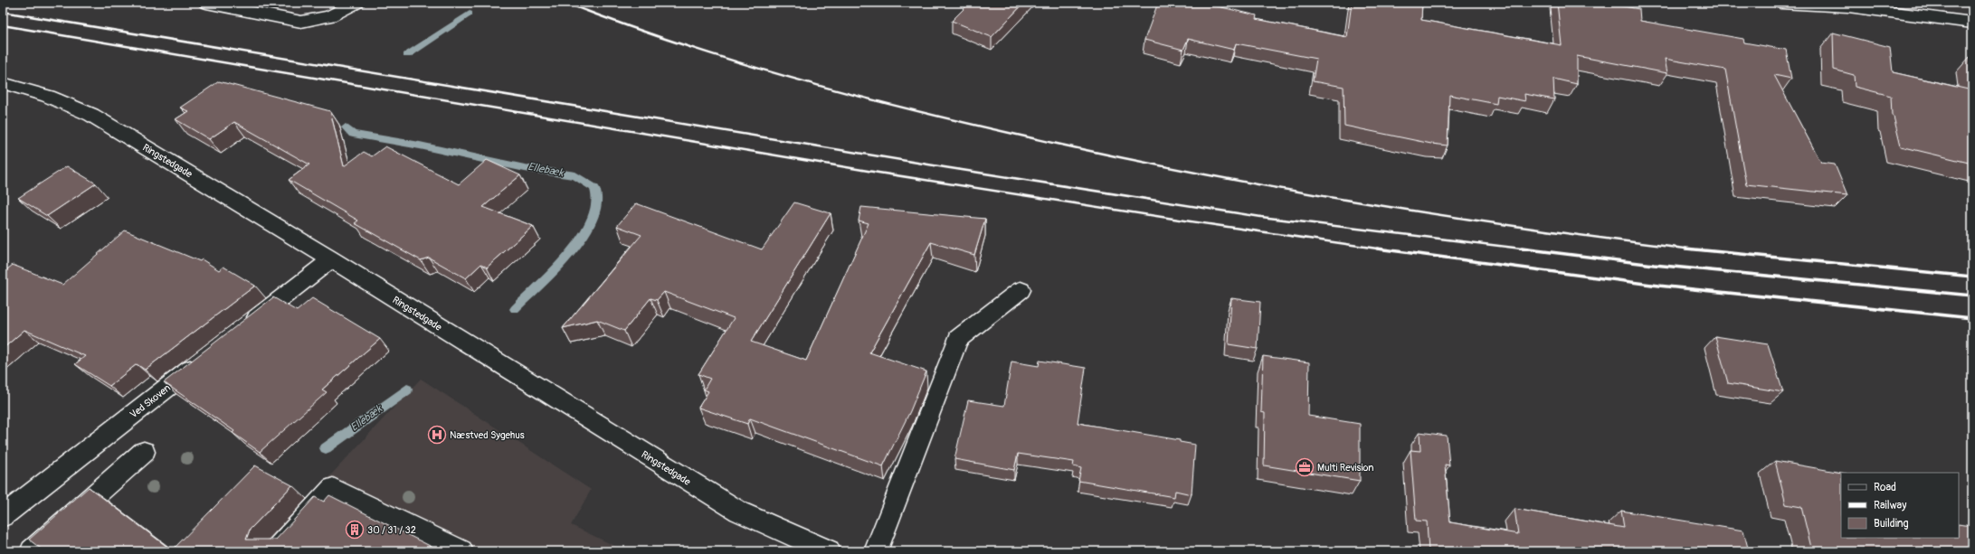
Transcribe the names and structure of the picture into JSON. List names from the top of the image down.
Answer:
{
  "streets": {
    "street": ["Ringstedgade", "Ved Skoven"]
  },
  "water": ["Ellebæk"],
  "places": {
    "hospital": ["Næstved Sygehus"],
    "office": ["Multi Revision"],
    "building": ["30 / 31 / 32"]
  },
  "legend": ["Road", "Railway", "Building"]
}
